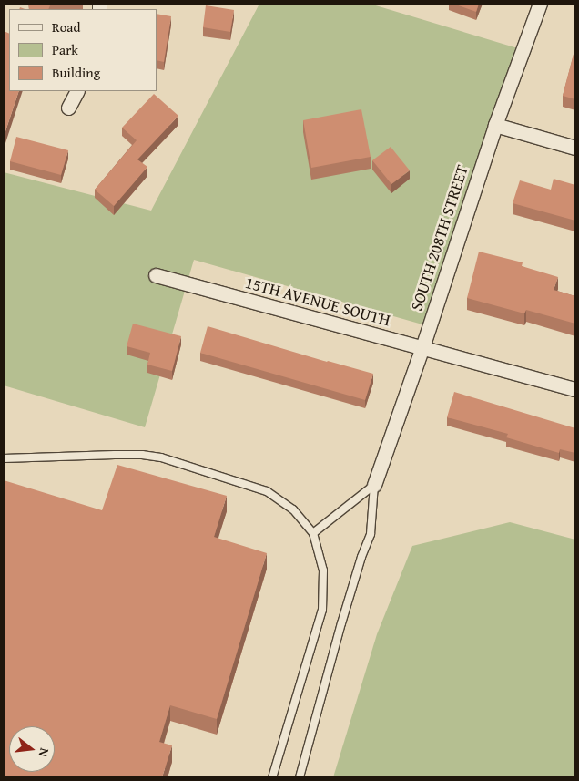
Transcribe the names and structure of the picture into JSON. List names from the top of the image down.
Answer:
{
  "streets": {
    "street": ["SOUTH 208TH STREET", "15TH AVENUE SOUTH"]
  },
  "crossings": [
    ["SOUTH 208TH STREET", "15TH AVENUE SOUTH"]
  ],
  "legend": ["Road", "Park", "Building"],
  "north": "right"
}
